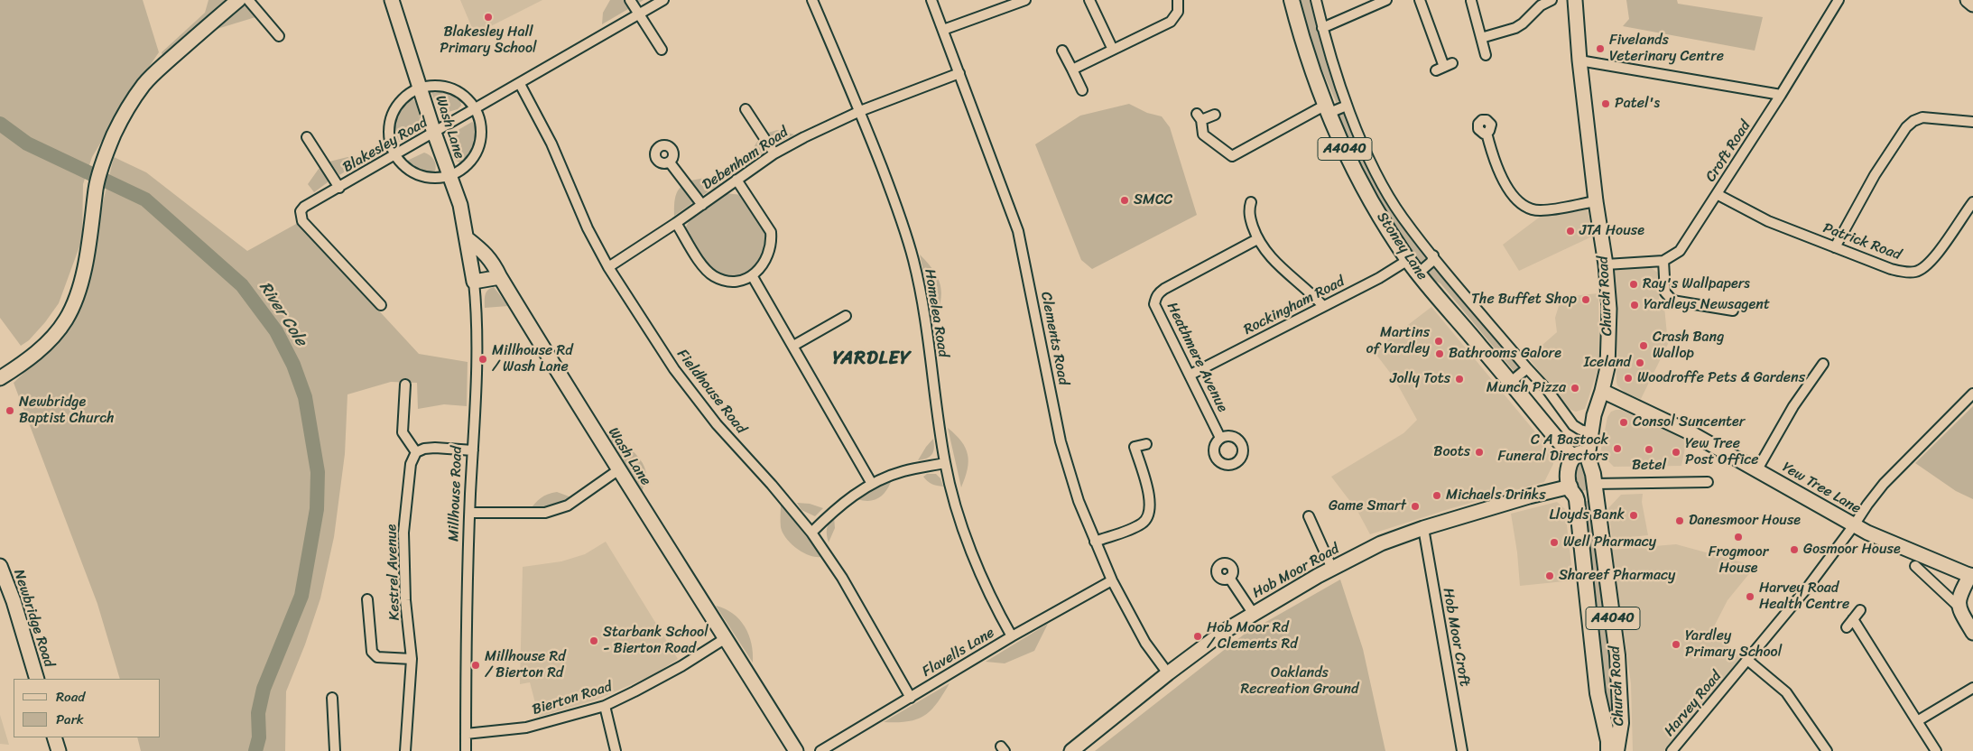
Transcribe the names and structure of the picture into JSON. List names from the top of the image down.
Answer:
{
  "streets": {
    "main road": ["A4040", "Stoney Lane", "Church Road"],
    "street": [
      "Wash Lane",
      "Blakesley Road",
      "Croft Road",
      "Debenham Road",
      "Patrick Road",
      "Rockingham Road",
      "Homelea Road",
      "Clements Road",
      "Heathmere Avenue",
      "Fieldhouse Road",
      "Yew Tree Lane",
      "Millhouse Road",
      "Hob Moor Road",
      "Kestrel Avenue",
      "Newbridge Road",
      "Hob Moor Croft",
      "Flavells Lane",
      "Bierton Road",
      "Harvey Road"
    ]
  },
  "crossings": [
    ["Wash Lane", "Blakesley Road"],
    ["Wash Lane", "Millhouse Road"],
    ["Wash Lane", "Bierton Road"],
    ["Blakesley Road", "Fieldhouse Road"],
    ["A4040", "Church Road"],
    ["Croft Road", "Patrick Road"],
    ["Debenham Road", "Homelea Road"],
    ["Debenham Road", "Clements Road"],
    ["Debenham Road", "Fieldhouse Road"],
    ["Stoney Lane", "Church Road"],
    ["Stoney Lane", "Rockingham Road"],
    ["Church Road", "Yew Tree Lane"],
    ["Church Road", "Hob Moor Road"],
    ["Rockingham Road", "Heathmere Avenue"],
    ["Homelea Road", "Flavells Lane"],
    ["Clements Road", "Hob Moor Road"],
    ["Clements Road", "Flavells Lane"],
    ["Fieldhouse Road", "Flavells Lane"],
    ["Yew Tree Lane", "Harvey Road"],
    ["Millhouse Road", "Bierton Road"],
    ["Hob Moor Road", "Hob Moor Croft"]
  ],
  "districts": ["YARDLEY"],
  "water": ["River Cole"],
  "parks": ["Oaklands Recreation Ground"],
  "places": [
    "Blakesley Hall Primary School",
    "Fivelands Veterinary Centre",
    "Patel's",
    "SMCC",
    "JTA House",
    "Ray's Wallpapers",
    "The Buffet Shop",
    "Yardleys Newsagent",
    "Martins of Yardley",
    "Crash Bang Wallop",
    "Bathrooms Galore",
    "Millhouse Rd / Wash Lane",
    "Iceland",
    "Woodroffe Pets & Gardens",
    "Jolly Tots",
    "Munch Pizza",
    "Newbridge Baptist Church",
    "Consol Suncenter",
    "C A Bastock Funeral Directors",
    "Betel",
    "Boots",
    "Yew Tree Post Office",
    "Michaels Drinks",
    "Game Smart",
    "Lloyds Bank",
    "Danesmoor House",
    "Frogmoor House",
    "Well Pharmacy",
    "Gosmoor House",
    "Shareef Pharmacy",
    "Harvey Road Health Centre",
    "Hob Moor Rd / Clements Rd",
    "Starbank School - Bierton Road",
    "Yardley Primary School",
    "Millhouse Rd / Bierton Rd"
  ],
  "legend": ["Road", "Park"]
}
